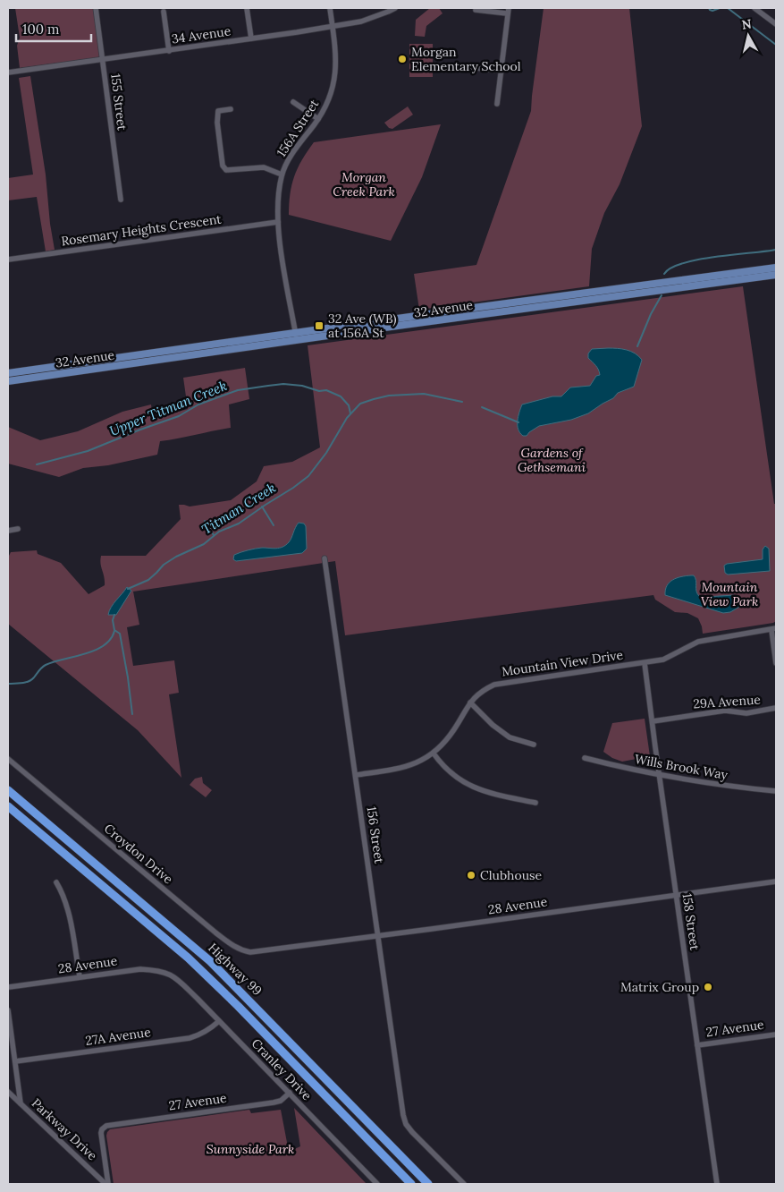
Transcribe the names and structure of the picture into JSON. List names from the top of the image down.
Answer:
{
  "streets": {
    "highway": ["Highway 99"],
    "main road": ["32 Avenue"],
    "street": [
      "34 Avenue",
      "155 Street",
      "156A Street",
      "Rosemary Heights Crescent",
      "Mountain View Drive",
      "29A Avenue",
      "Wills Brook Way",
      "156 Street",
      "Croydon Drive",
      "28 Avenue",
      "158 Street",
      "27 Avenue",
      "27A Avenue",
      "Cranley Drive",
      "Parkway Drive"
    ]
  },
  "crossings": [
    ["34 Avenue", "155 Street"],
    ["34 Avenue", "156A Street"],
    ["156A Street", "Rosemary Heights Crescent"],
    ["156A Street", "32 Avenue"],
    ["Mountain View Drive", "156 Street"],
    ["Mountain View Drive", "158 Street"],
    ["29A Avenue", "158 Street"],
    ["Wills Brook Way", "158 Street"],
    ["156 Street", "28 Avenue"],
    ["Croydon Drive", "28 Avenue"],
    ["28 Avenue", "158 Street"],
    ["28 Avenue", "Cranley Drive"],
    ["158 Street", "27 Avenue"],
    ["27 Avenue", "Cranley Drive"],
    ["27 Avenue", "Parkway Drive"],
    ["27A Avenue", "Cranley Drive"]
  ],
  "water": ["Upper Titman Creek", "Titman Creek"],
  "parks": [
    "Morgan Creek Park",
    "Gardens of Gethsemani",
    "Mountain View Park",
    "Sunnyside Park"
  ],
  "places": {
    "other": ["Morgan Elementary School", "Clubhouse", "Matrix Group"],
    "transit": ["32 Ave (WB) at 156A St"]
  },
  "scale_bar": "100 m",
  "north": "top"
}
